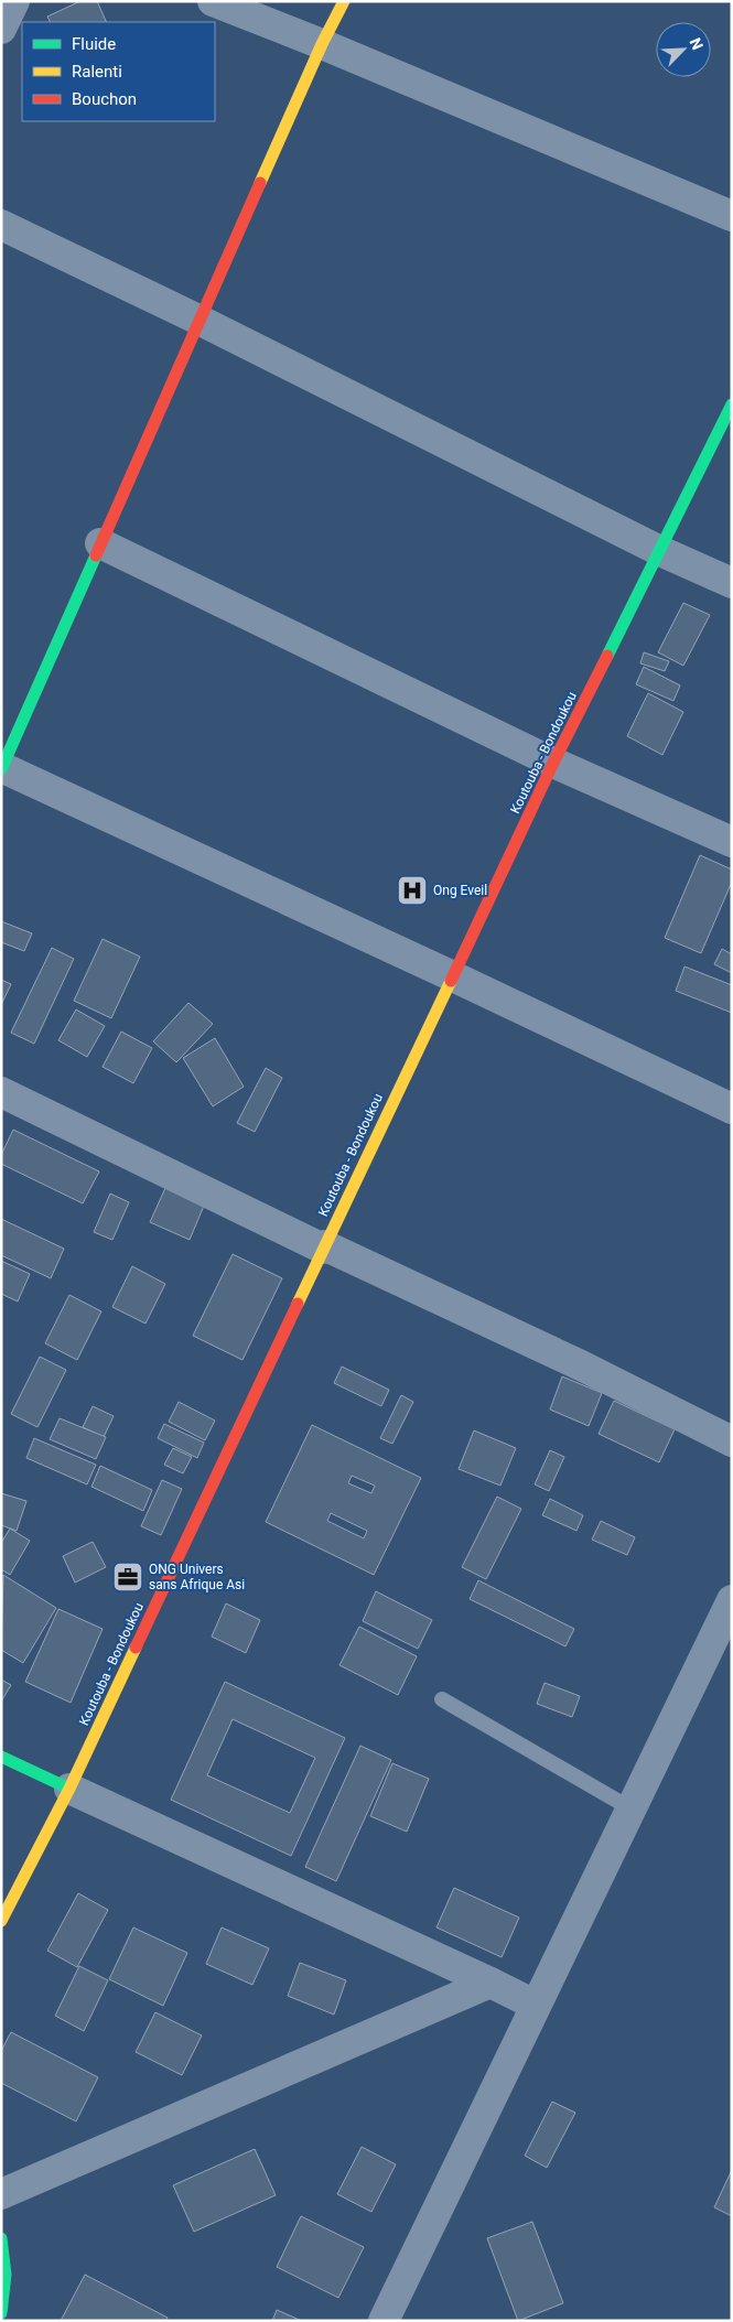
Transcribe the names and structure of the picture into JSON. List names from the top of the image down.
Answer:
{
  "streets": {
    "main road": ["Koutouba - Bondoukou"]
  },
  "places": {
    "hospital": ["Ong Eveil"],
    "office": ["ONG Univers sans Afrique Asi"]
  },
  "legend": ["Fluide", "Ralenti", "Bouchon"],
  "north": "top right"
}
